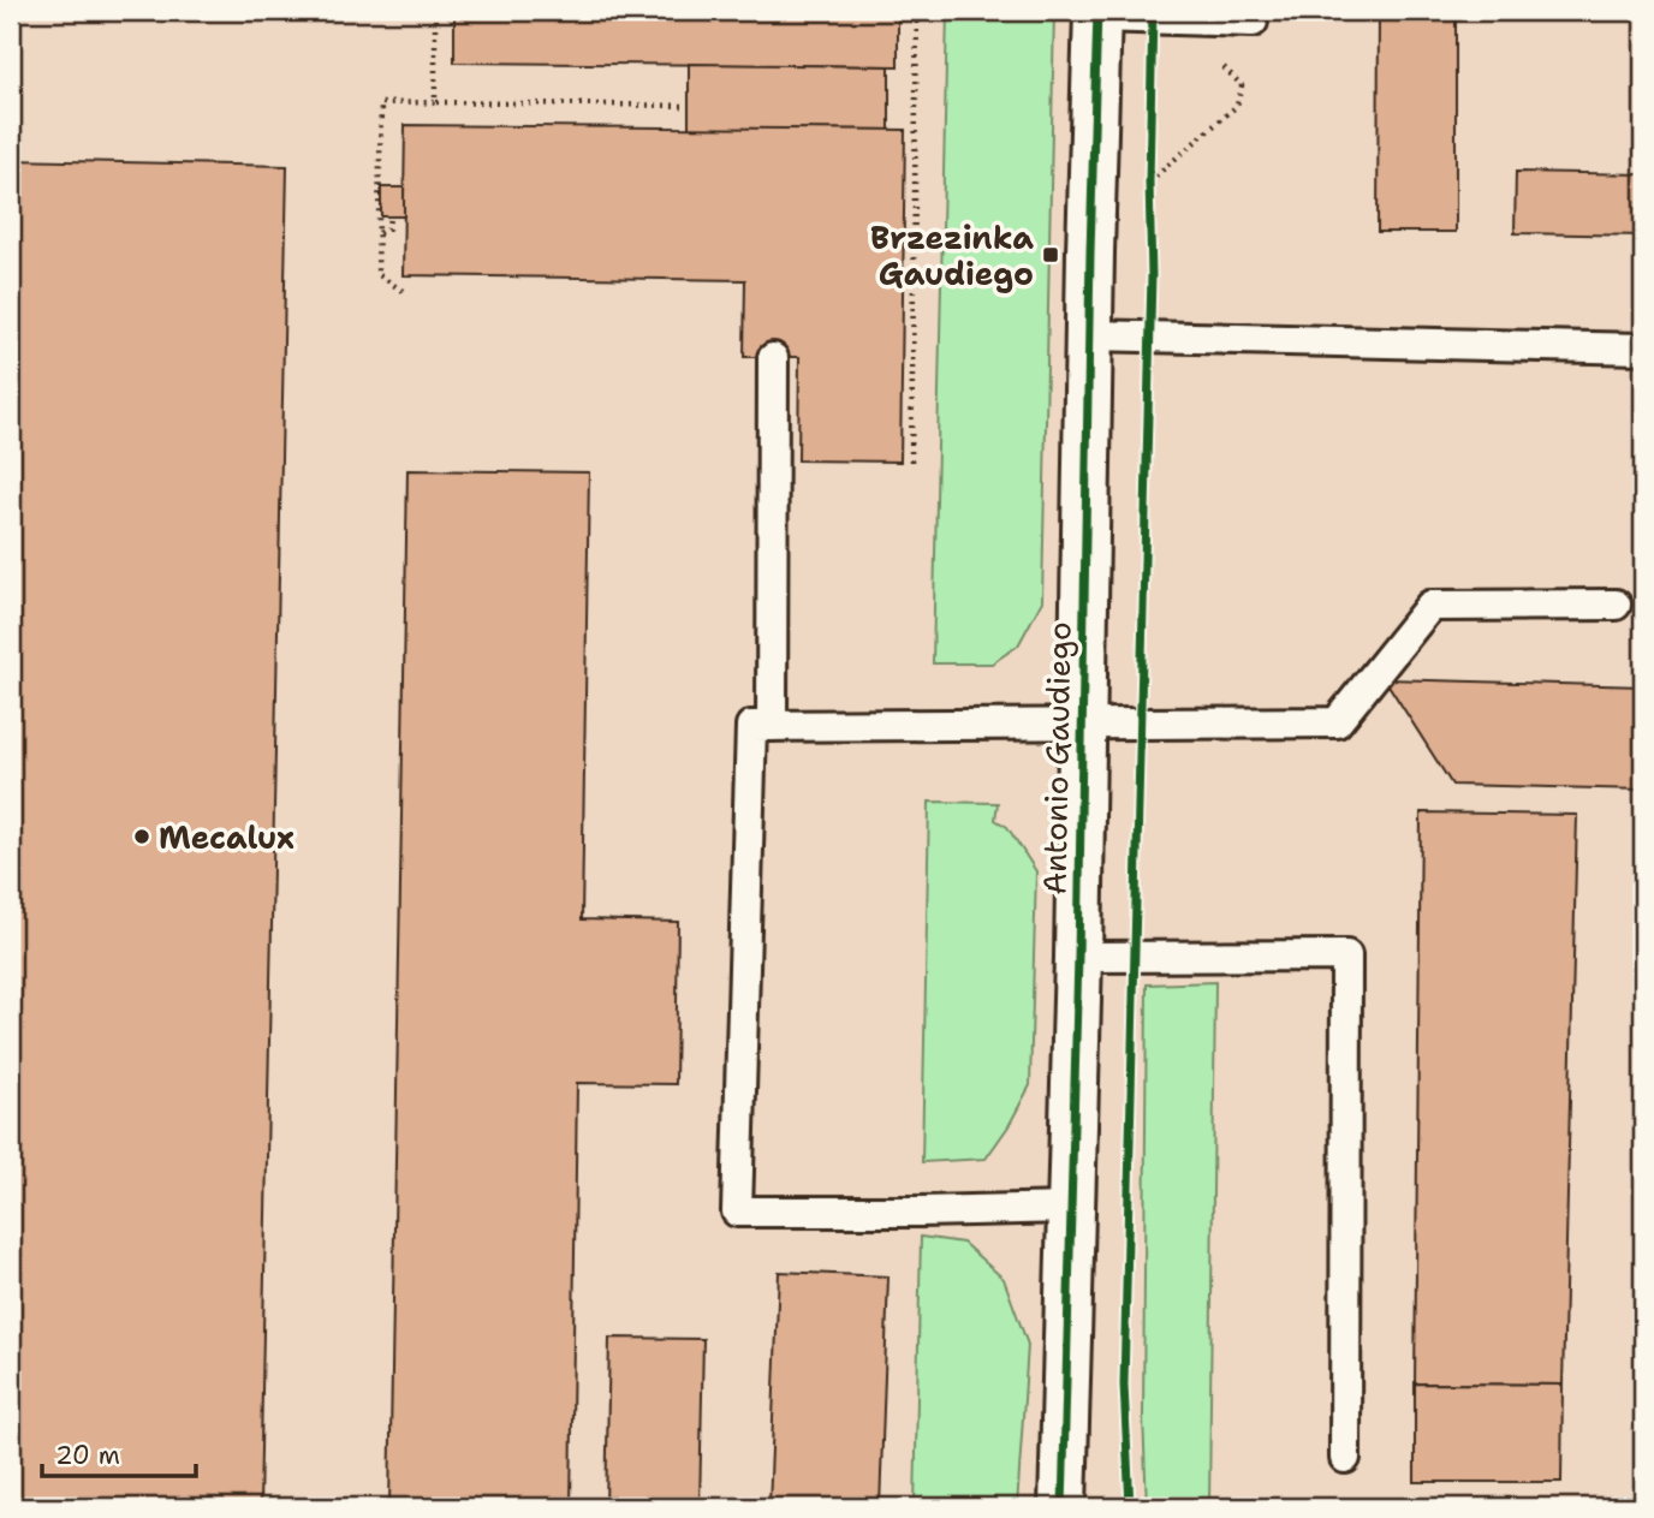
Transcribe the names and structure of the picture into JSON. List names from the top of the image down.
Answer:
{
  "streets": {
    "street": ["Antonio Gaudiego"]
  },
  "places": {
    "transit": ["Brzezinka Gaudiego"],
    "other": ["Mecalux"]
  },
  "scale_bar": "20 m"
}
